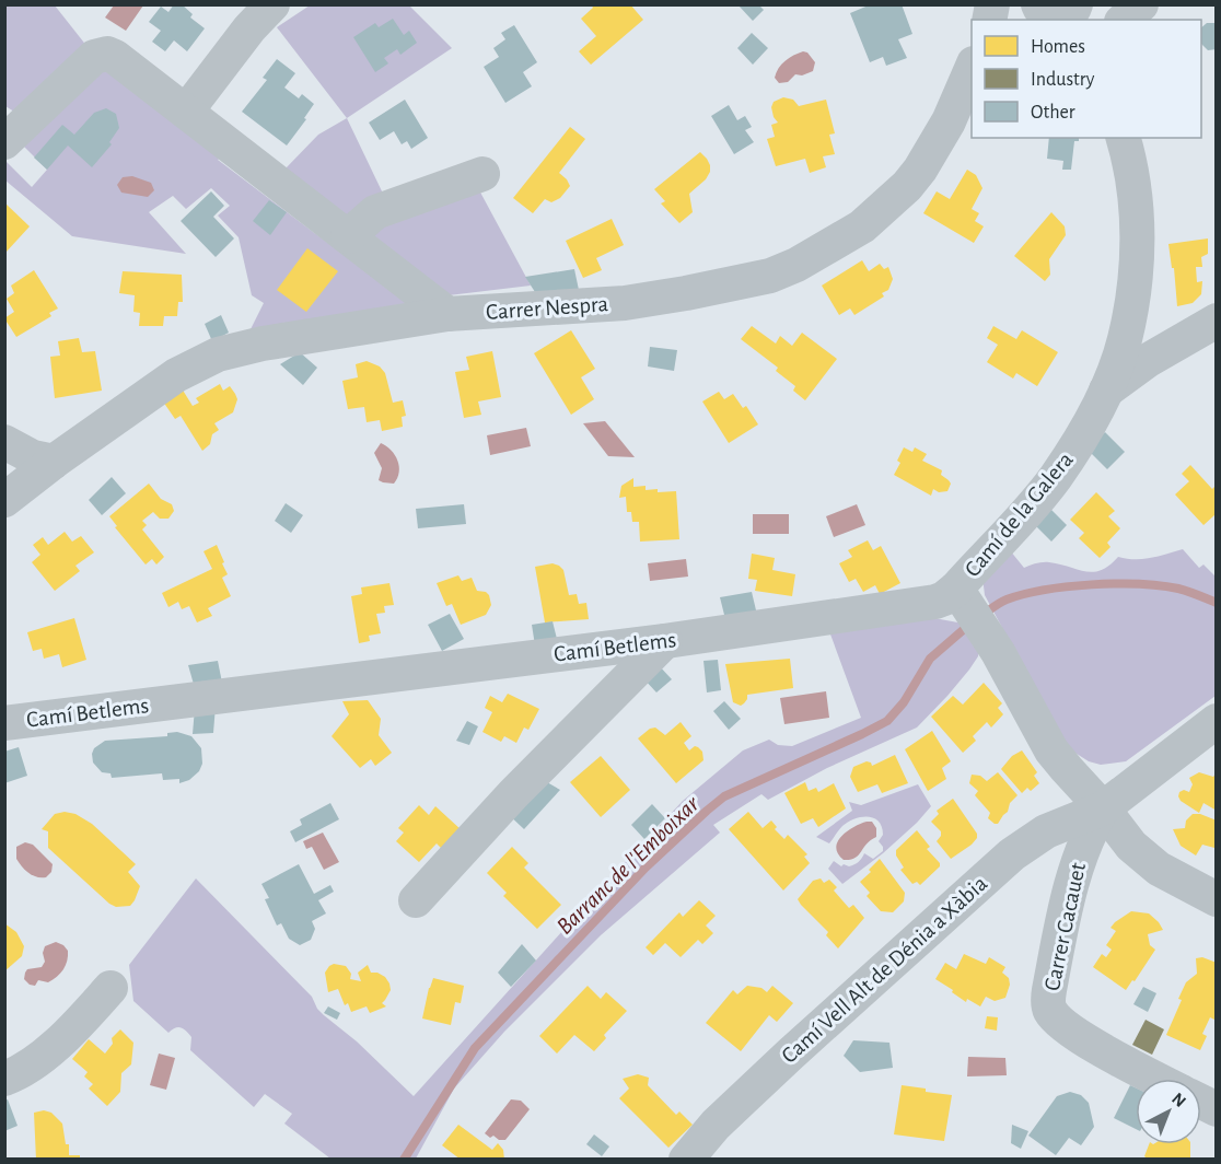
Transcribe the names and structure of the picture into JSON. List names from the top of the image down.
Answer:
{
  "streets": {
    "street": [
      "Carrer Nespra",
      "Camí de la Galera",
      "Camí Betlems",
      "Carrer Cacauet",
      "Camí Vell Alt de Dénia a Xàbia"
    ]
  },
  "crossings": [
    ["Camí de la Galera", "Camí Betlems"],
    ["Carrer Cacauet", "Camí Vell Alt de Dénia a Xàbia"]
  ],
  "water": ["Barranc de l'Emboixar"],
  "legend": ["Homes", "Industry", "Other"],
  "north": "top right"
}
